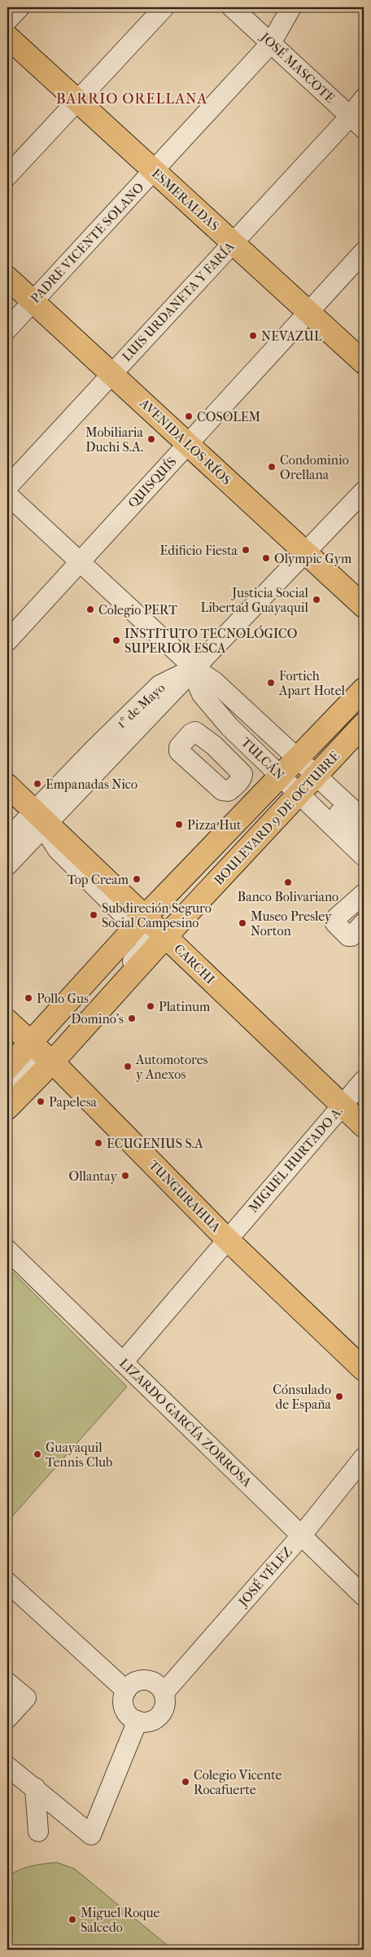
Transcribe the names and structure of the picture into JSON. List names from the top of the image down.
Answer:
{
  "streets": {
    "main road": [
      "ESMERALDAS",
      "AVENIDA LOS RÍOS",
      "BOULEVARD 9 DE OCTUBRE",
      "CARCHI",
      "TUNGURAHUA"
    ],
    "street": [
      "JOSÉ MASCOTE",
      "PADRE VICENTE SOLANO",
      "LUIS URDANETA Y FARÍA",
      "QUISQUÍS",
      "TULCÁN",
      "MIGUEL HURTADO A.",
      "LIZARDO GARCÍA ZORROSA",
      "JOSÉ VÉLEZ"
    ]
  },
  "crossings": [
    ["JOSÉ MASCOTE", "PADRE VICENTE SOLANO"],
    ["JOSÉ MASCOTE", "LUIS URDANETA Y FARÍA"],
    ["ESMERALDAS", "PADRE VICENTE SOLANO"],
    ["ESMERALDAS", "LUIS URDANETA Y FARÍA"],
    ["ESMERALDAS", "QUISQUÍS"],
    ["PADRE VICENTE SOLANO", "AVENIDA LOS RÍOS"],
    ["LUIS URDANETA Y FARÍA", "AVENIDA LOS RÍOS"],
    ["AVENIDA LOS RÍOS", "QUISQUÍS"],
    ["QUISQUÍS", "TULCÁN"],
    ["TULCÁN", "BOULEVARD 9 DE OCTUBRE"],
    ["BOULEVARD 9 DE OCTUBRE", "CARCHI"],
    ["BOULEVARD 9 DE OCTUBRE", "TUNGURAHUA"],
    ["CARCHI", "MIGUEL HURTADO A."],
    ["MIGUEL HURTADO A.", "TUNGURAHUA"],
    ["MIGUEL HURTADO A.", "LIZARDO GARCÍA ZORROSA"],
    ["LIZARDO GARCÍA ZORROSA", "JOSÉ VÉLEZ"]
  ],
  "districts": ["BARRIO ORELLANA"],
  "places": [
    "NEVAZUL",
    "COSOLEM",
    "Mobiliaria Duchi S.A.",
    "Condominio Orellana",
    "Edificio Fiesta",
    "Olympic Gym",
    "Justicia Social Libertad Guayaquil",
    "Colegio PERT",
    "INSTITUTO TECNOLÓGICO SUPERIOR ESCA",
    "Fortich Apart Hotel",
    "Empanadas Nico",
    "Pizza Hut",
    "Top Cream",
    "Banco Bolivariano",
    "Subdireción Seguro Social Campesino",
    "Museo Presley Norton",
    "Pollo Gus",
    "Platinum",
    "Domino's",
    "Automotores y Anexos",
    "Papelesa",
    "ECUGENIUS S.A",
    "Ollantay",
    "Cónsulado de España",
    "Guayaquil Tennis Club",
    "Colegio Vicente Rocafuerte",
    "Miguel Roque Salcedo"
  ]
}
